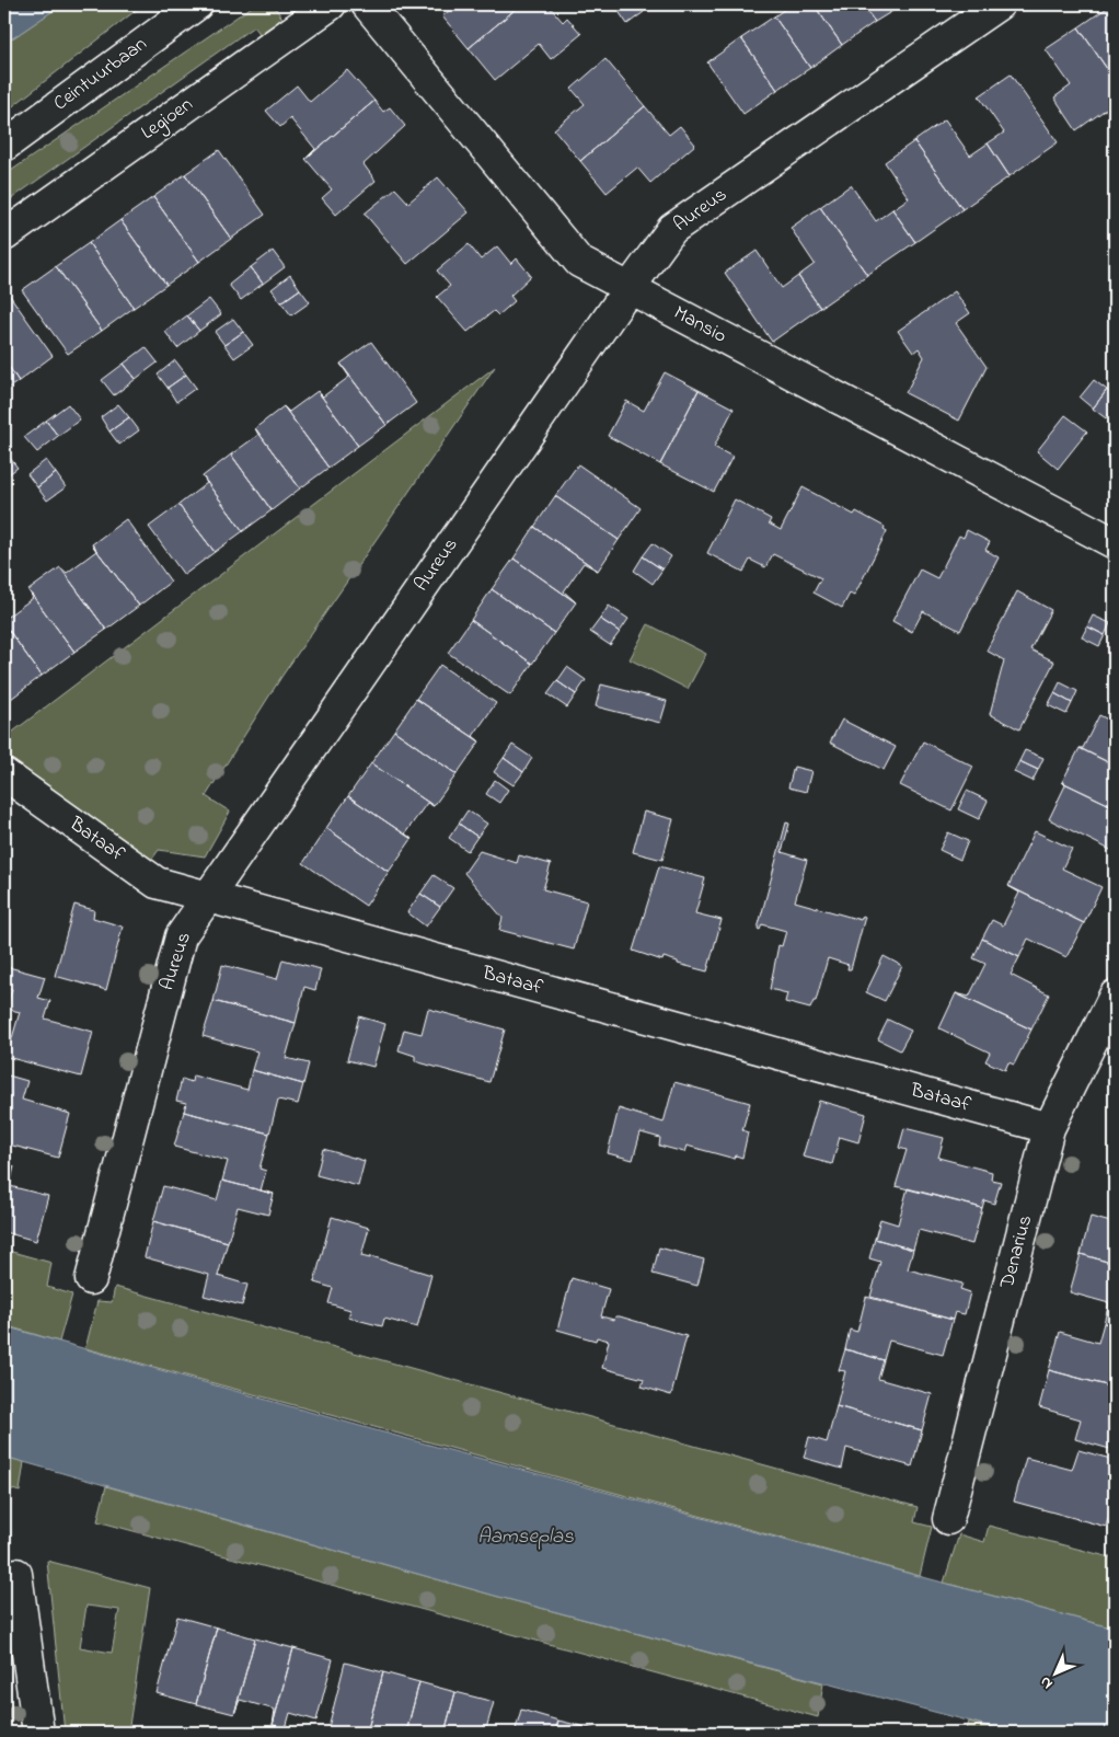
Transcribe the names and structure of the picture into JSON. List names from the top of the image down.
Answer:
{
  "streets": {
    "street": [
      "Ceintuurbaan",
      "Legioen",
      "Aureus",
      "Mansio",
      "Bataaf",
      "Denarius"
    ]
  },
  "crossings": [
    ["Aureus", "Mansio"],
    ["Aureus", "Bataaf"],
    ["Bataaf", "Denarius"]
  ],
  "water": ["Aamseplas"],
  "north": "bottom left"
}
